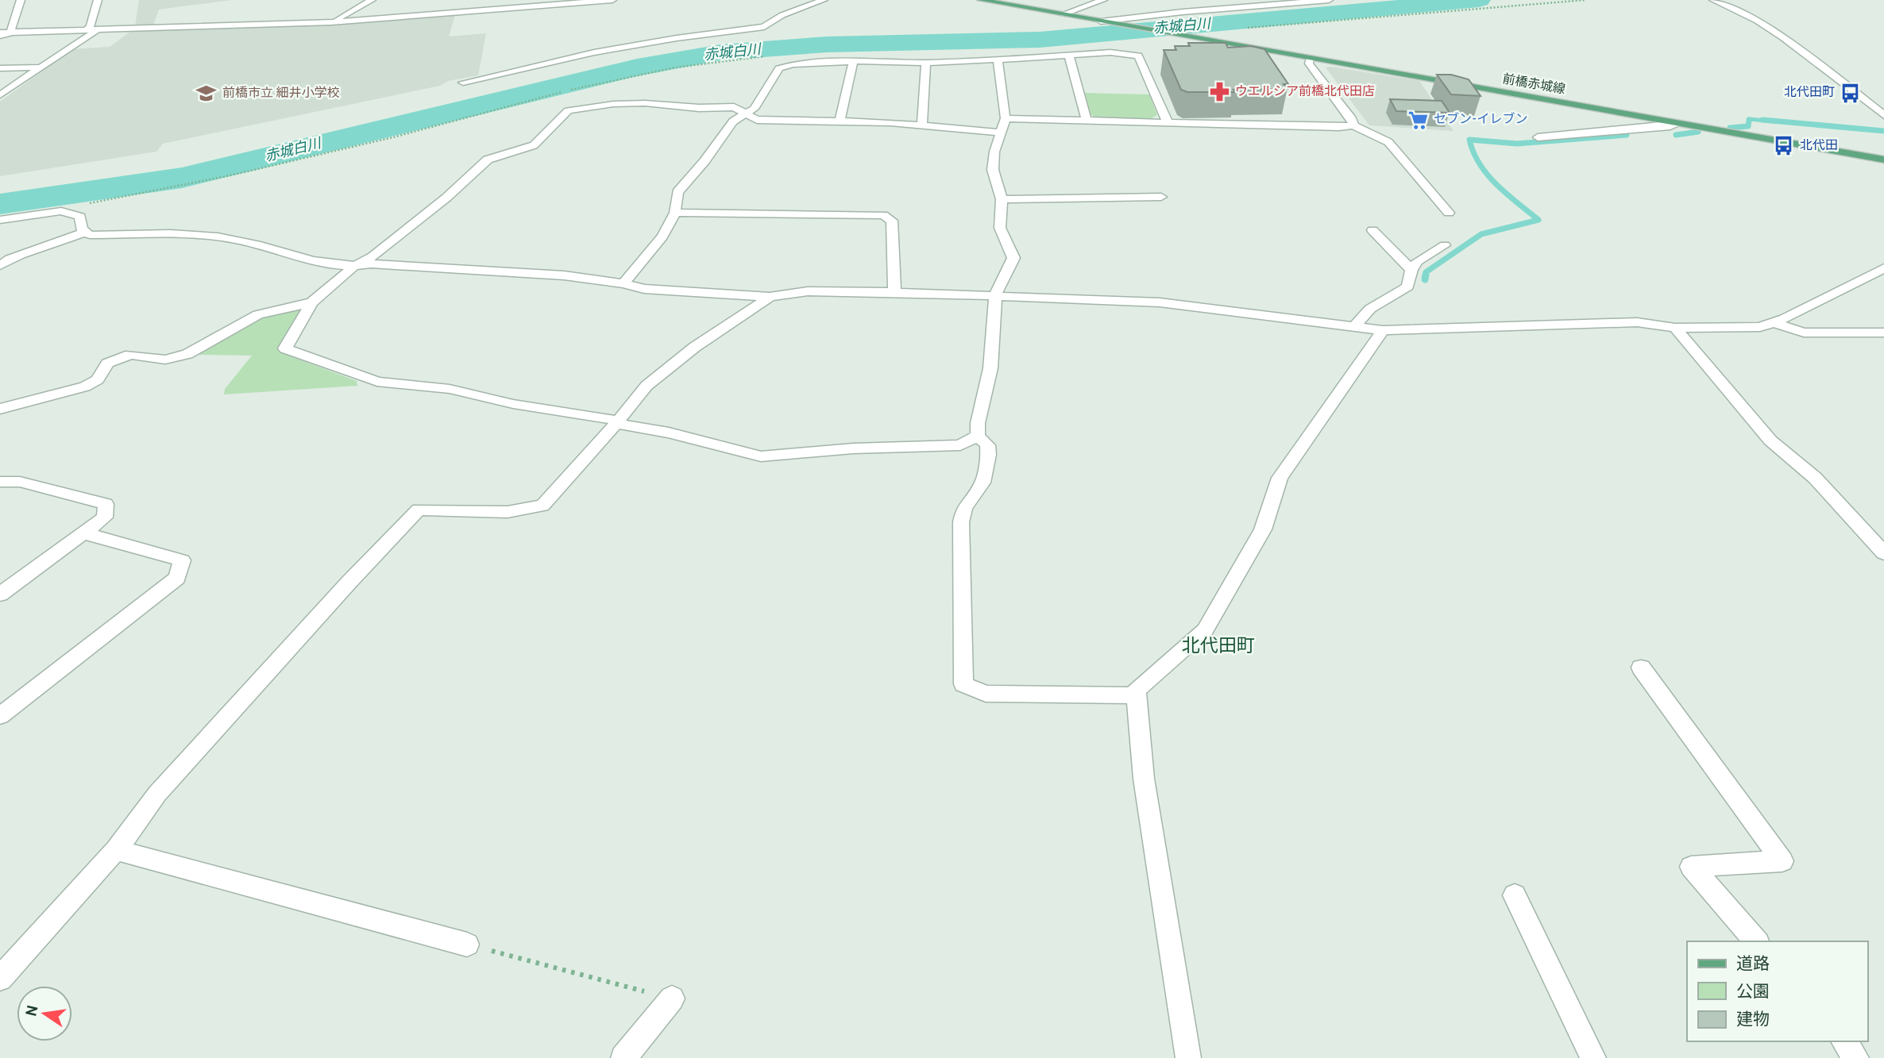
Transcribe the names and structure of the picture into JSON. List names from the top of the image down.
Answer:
{
  "streets": {
    "main road": ["前橋赤城線"]
  },
  "districts": ["北代田町"],
  "water": ["赤城白川"],
  "places": {
    "pharmacy": ["ウエルシア前橋北代田店"],
    "bus stop": ["北代田町", "北代田"],
    "school or university": ["前橋市立 細井小学校"],
    "supermarket": ["セブン-イレブン"]
  },
  "legend": ["道路", "公園", "建物"],
  "north": "left"
}
